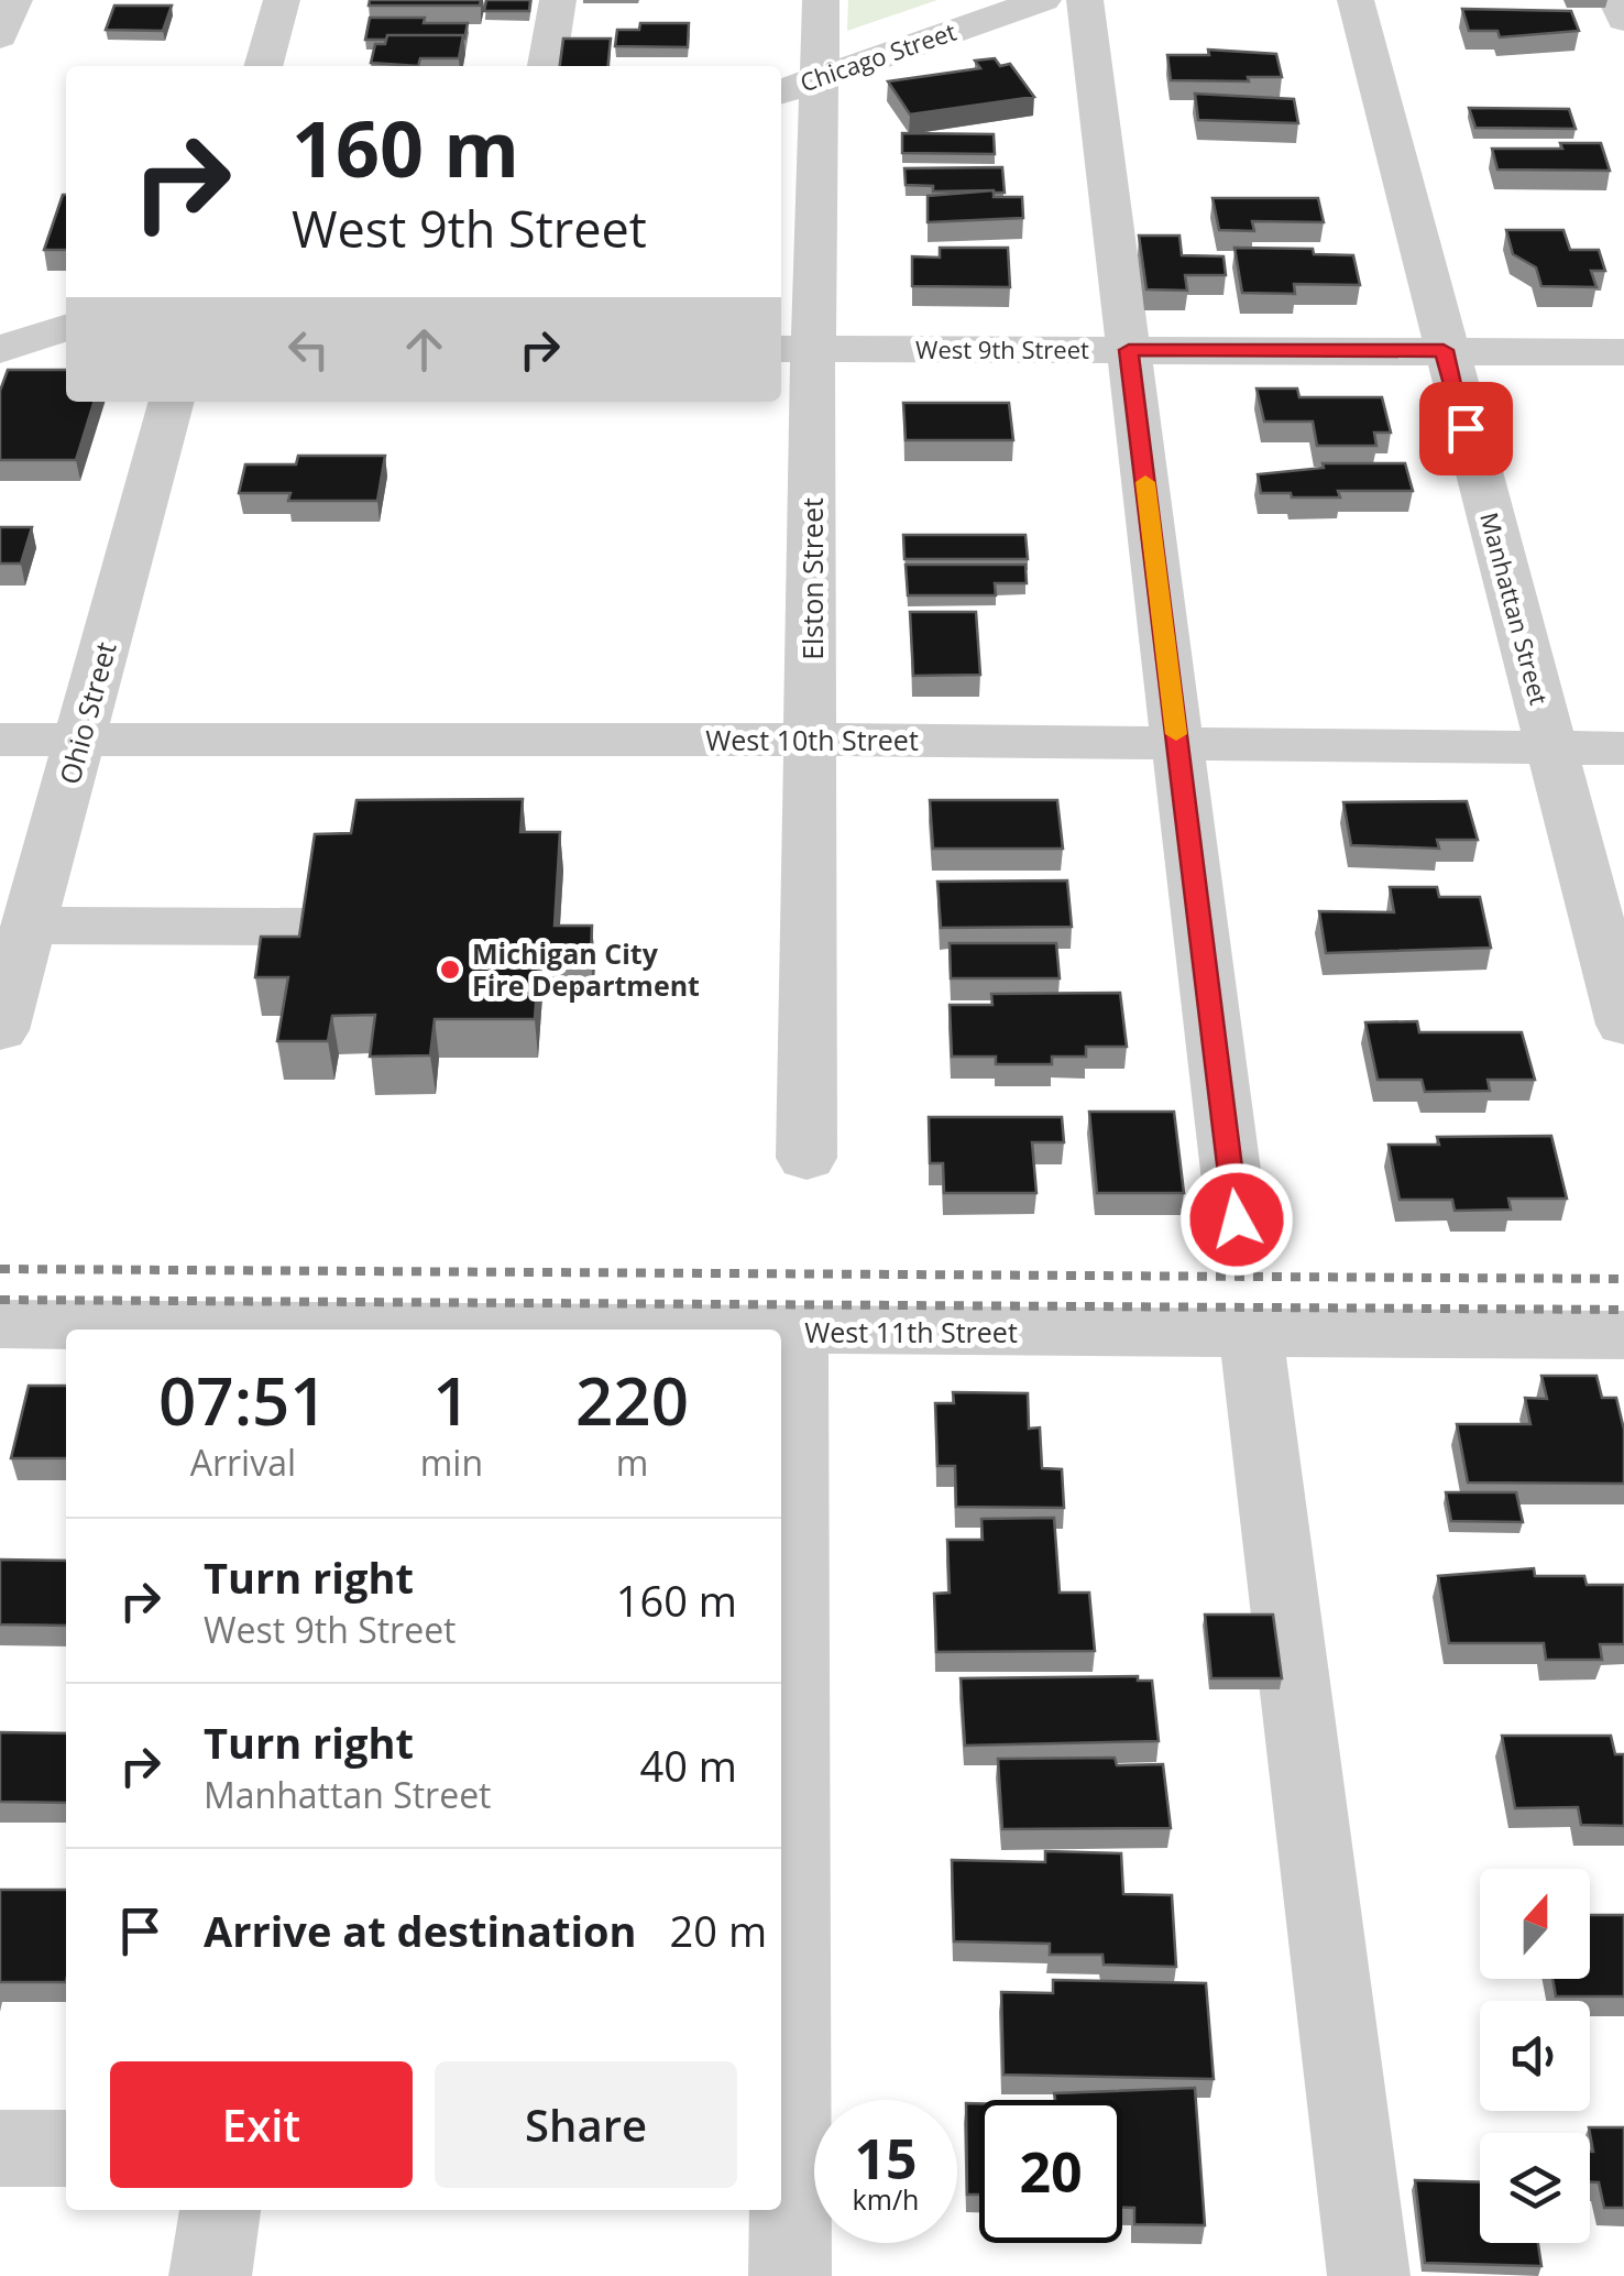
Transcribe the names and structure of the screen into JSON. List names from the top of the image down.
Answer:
{
  "streets": {
    "street": [
      "Chicago Street",
      "West 9th Street",
      "Elston Street",
      "Manhattan Street",
      "Ohio Street",
      "West 10th Street",
      "West 11th Street"
    ]
  },
  "crossings": [
    ["Chicago Street", "Elston Street"],
    ["West 9th Street", "Elston Street"],
    ["West 9th Street", "Manhattan Street"],
    ["Elston Street", "West 10th Street"],
    ["Manhattan Street", "West 10th Street"],
    ["Ohio Street", "West 10th Street"]
  ],
  "places": ["Michigan City Fire Department"],
  "north": "top",
  "page": {
    "turn": ["160 m", "West 9th Street"],
    "eta": [
      "07:51",
      "Arrival",
      "1",
      "min",
      "220",
      "m"
    ],
    "list": [
      {
        "name": "Turn right",
        "note": "West 9th Street",
        "value": "160 m"
      },
      {
        "name": "Turn right",
        "note": "Manhattan Street",
        "value": "40 m"
      },
      {
        "name": "Arrive at destination",
        "value": "20 m"
      }
    ],
    "buttons": ["Exit", "Share"],
    "speed": "15 km/h",
    "limit": "20"
  }
}
